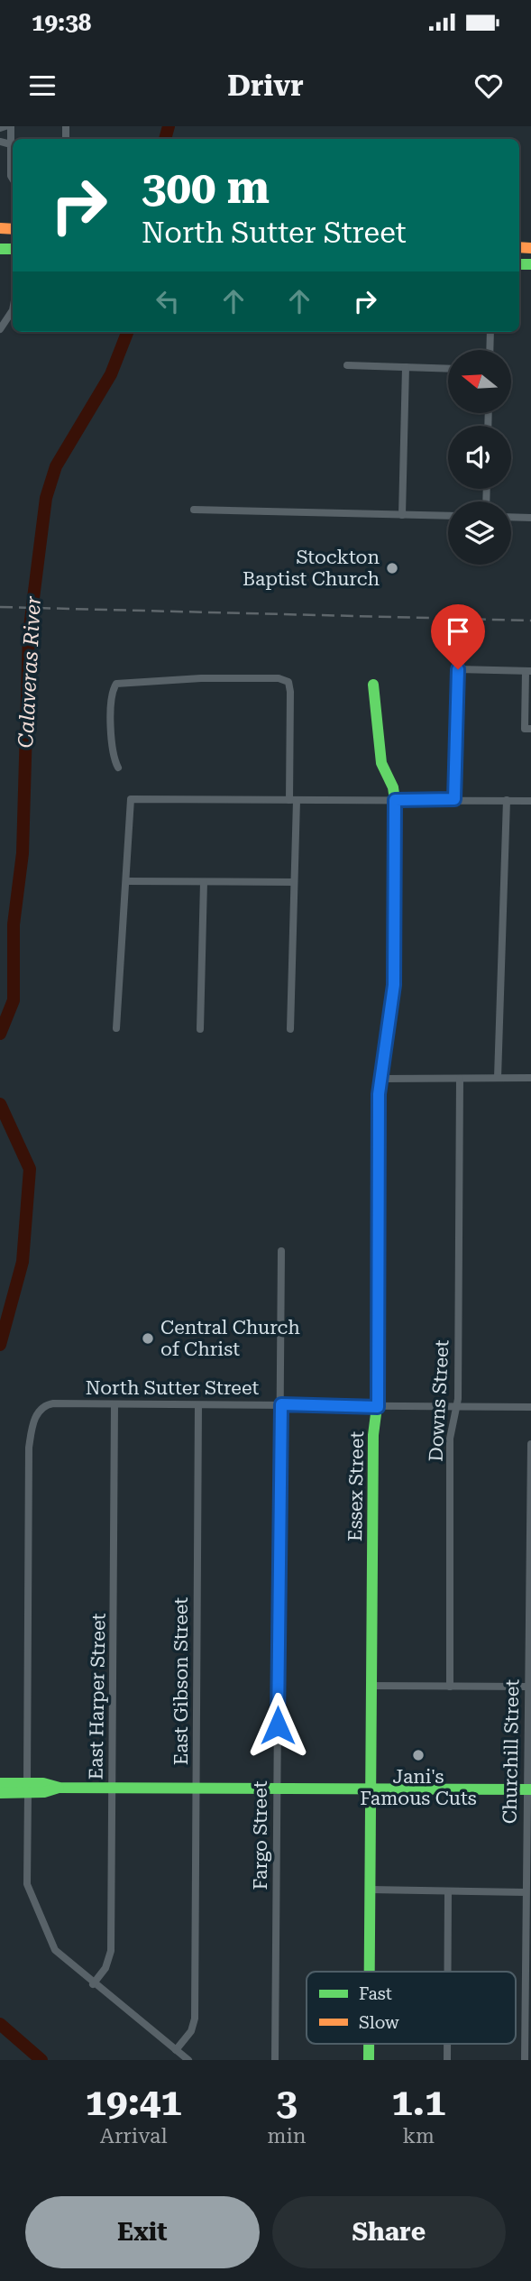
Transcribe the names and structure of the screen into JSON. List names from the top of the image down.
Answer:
{
  "streets": {
    "street": [
      "North Sutter Street",
      "Downs Street",
      "Essex Street",
      "East Gibson Street",
      "East Harper Street",
      "Churchill Street",
      "Fargo Street"
    ]
  },
  "crossings": [
    ["North Sutter Street", "Downs Street"],
    ["North Sutter Street", "Essex Street"],
    ["North Sutter Street", "East Gibson Street"],
    ["North Sutter Street", "East Harper Street"],
    ["North Sutter Street", "Fargo Street"]
  ],
  "water": ["Calaveras River"],
  "places": ["Stockton Baptist Church", "Central Church of Christ", "Jani's Famous Cuts"],
  "legend": ["Fast", "Slow"],
  "north": "left",
  "page": {
    "status": "19:38",
    "header": "Drivr",
    "turn": ["300 m", "North Sutter Street"],
    "eta": [
      "19:41",
      "Arrival",
      "3",
      "min",
      "1.1",
      "km"
    ],
    "buttons": ["Exit", "Share"]
  }
}
